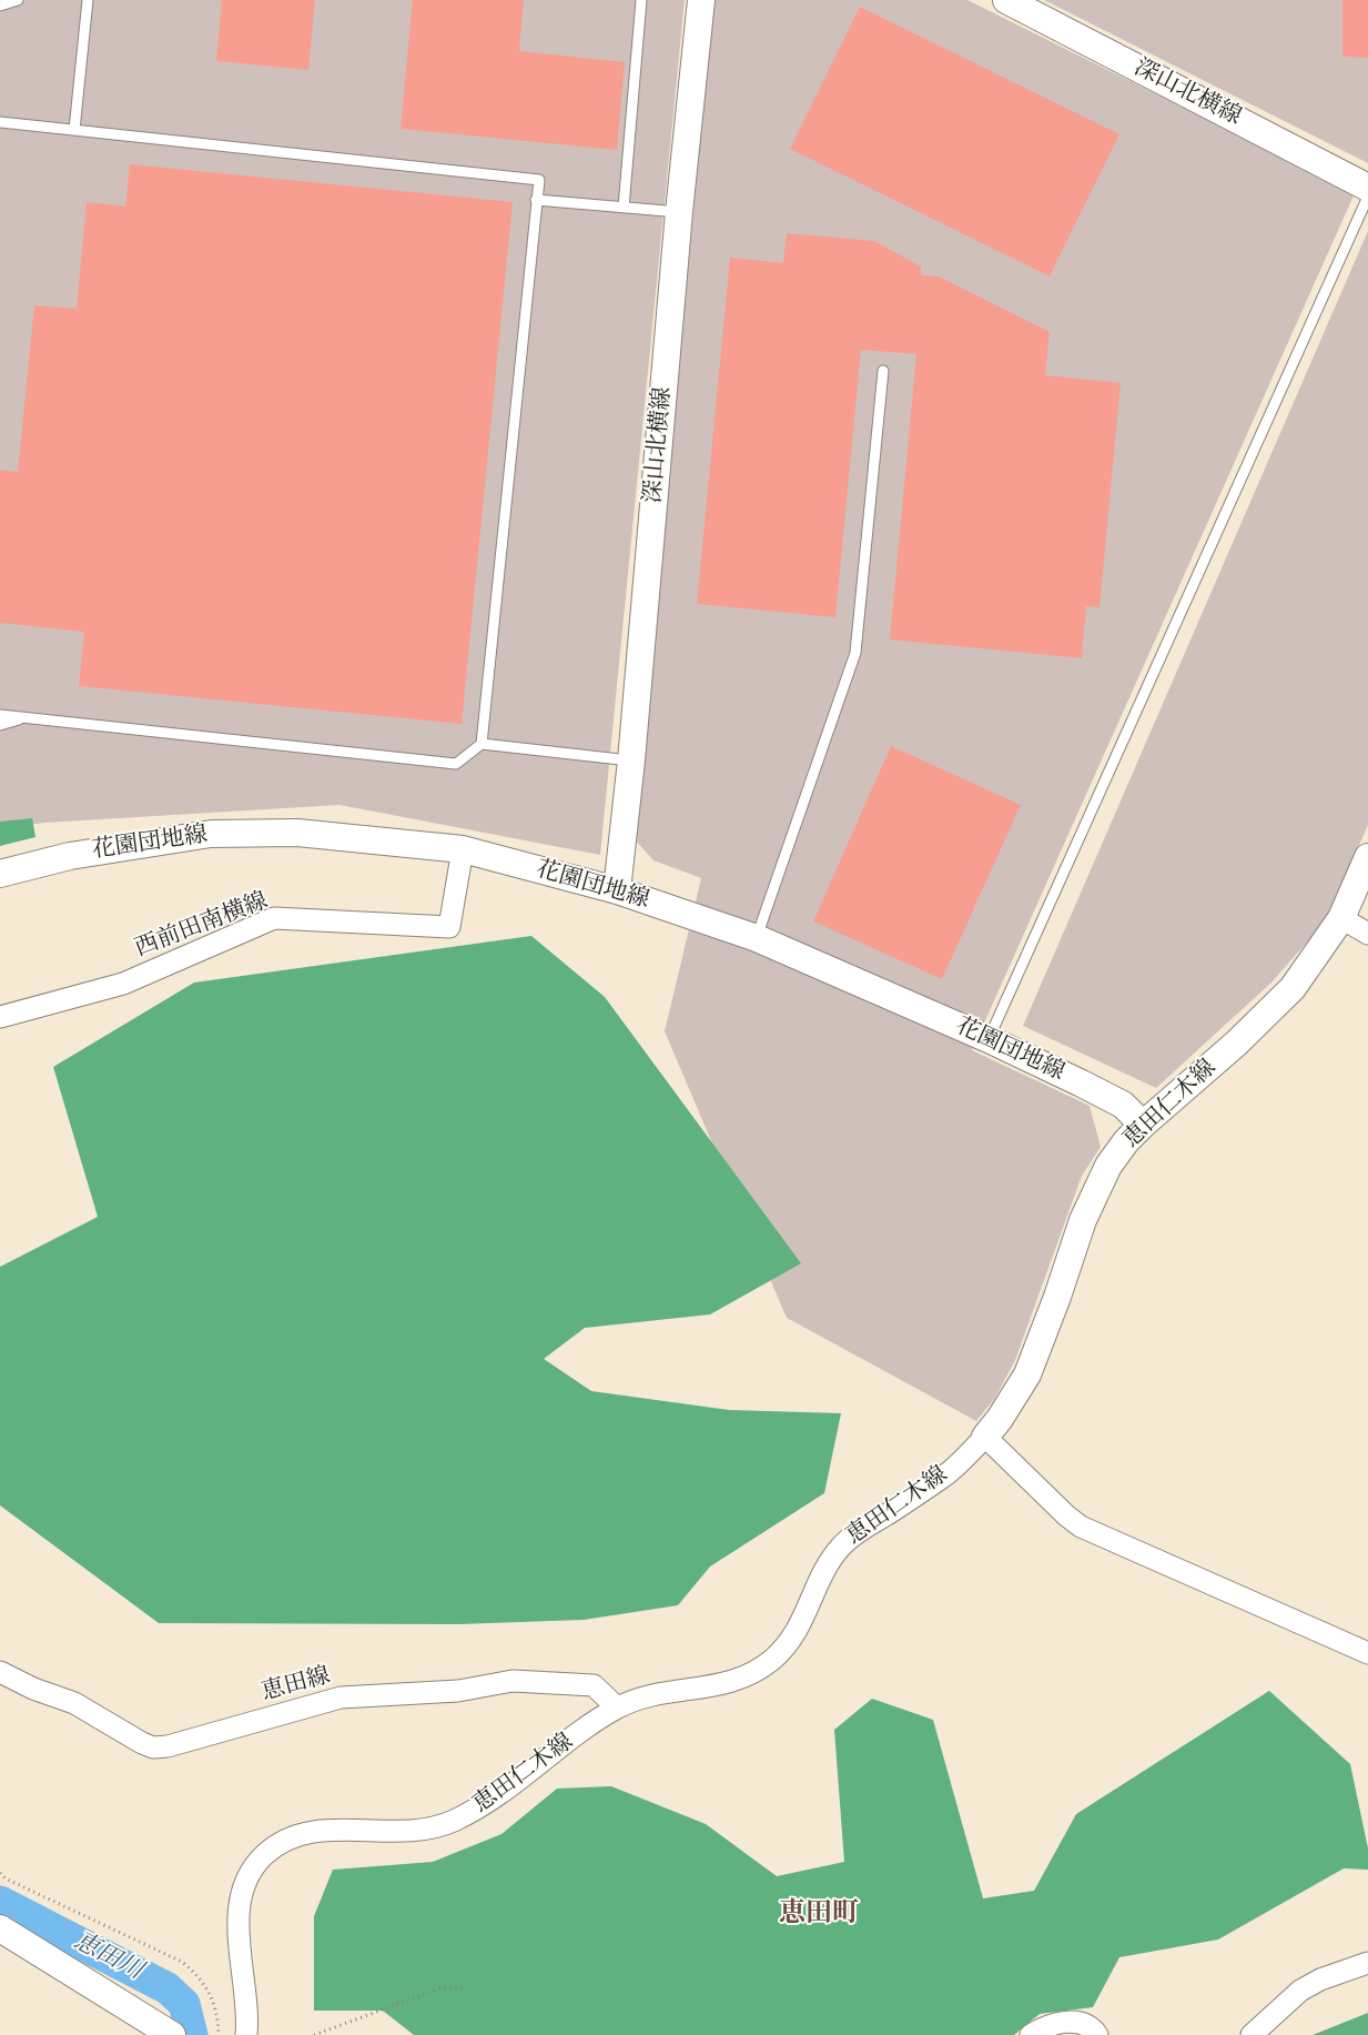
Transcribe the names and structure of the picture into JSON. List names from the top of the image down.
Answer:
{
  "streets": {
    "street": [
      "深山北横線",
      "花園団地線",
      "西前田南横線",
      "恵田仁木線",
      "恵田線"
    ]
  },
  "crossings": [
    ["深山北横線", "花園団地線"],
    ["花園団地線", "西前田南横線"],
    ["花園団地線", "恵田仁木線"],
    ["恵田仁木線", "恵田線"]
  ],
  "districts": ["恵田町"],
  "water": ["恵田川"]
}
